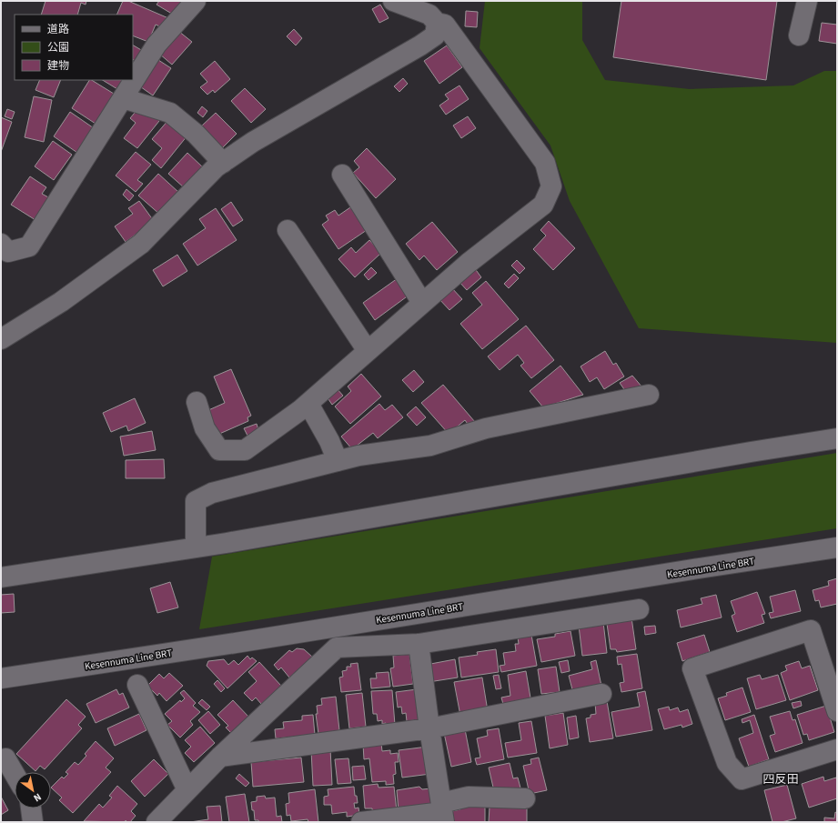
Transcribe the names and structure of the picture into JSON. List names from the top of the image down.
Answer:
{
  "streets": {
    "street": ["Kesennuma Line BRT"]
  },
  "districts": ["四反田"],
  "legend": ["道路", "公園", "建物"],
  "north": "bottom right"
}
